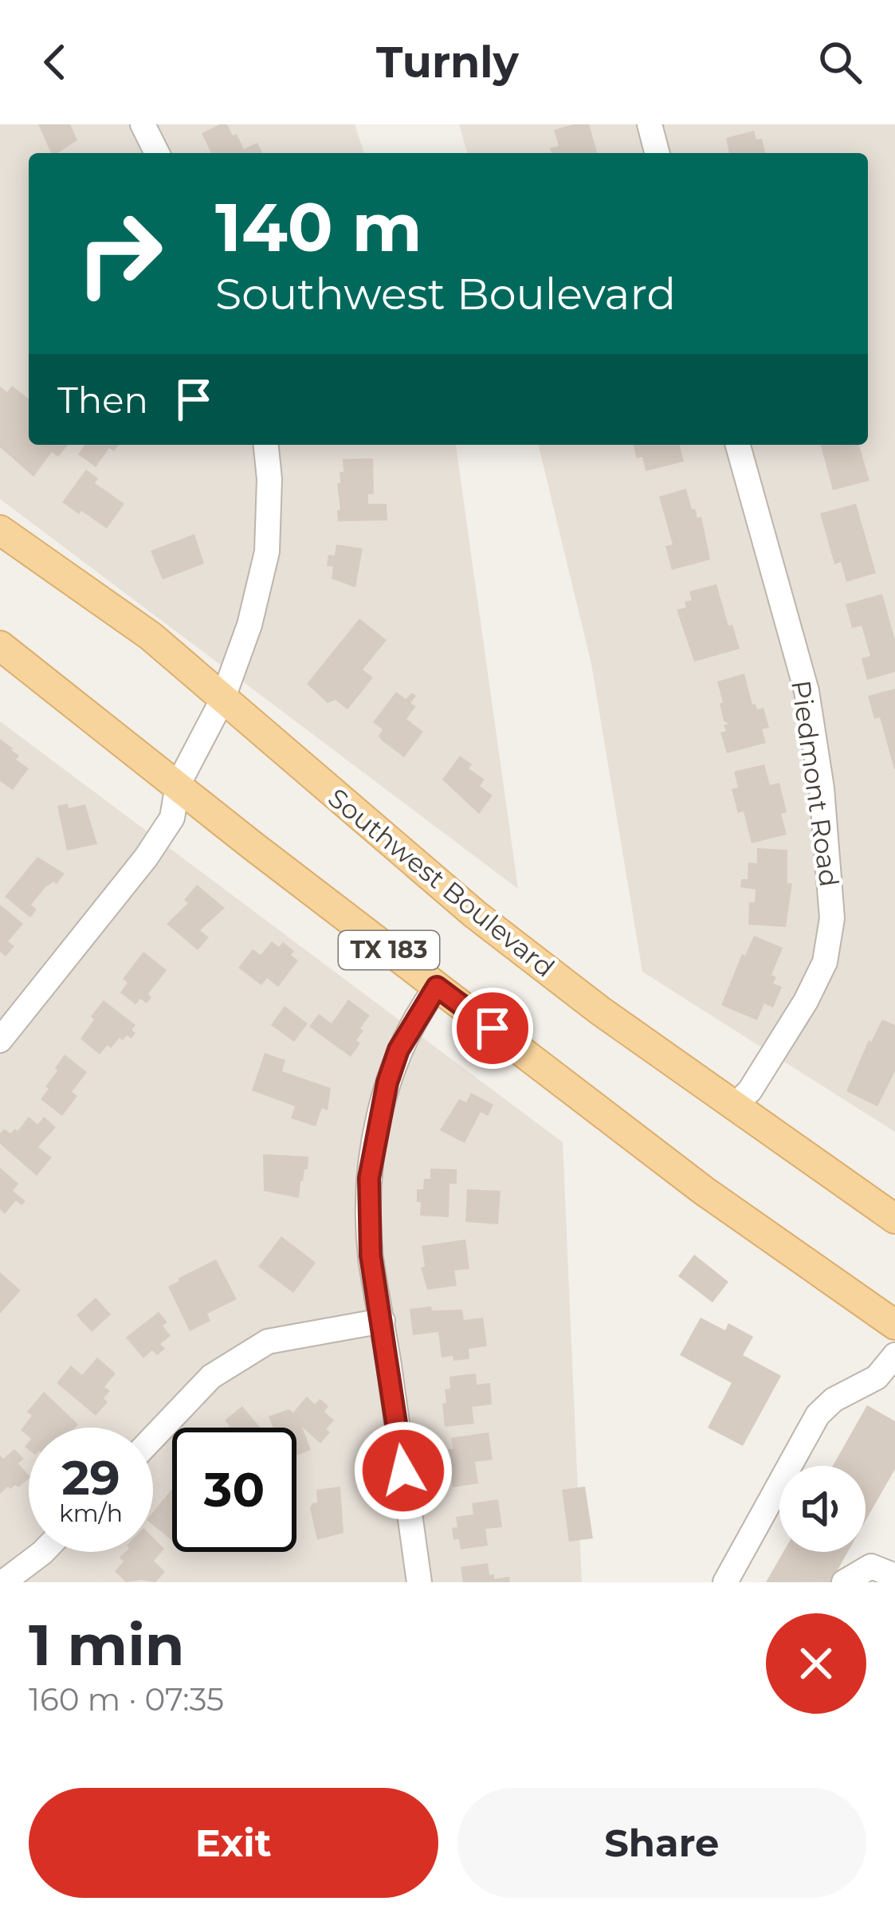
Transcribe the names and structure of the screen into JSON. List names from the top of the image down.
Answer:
{
  "streets": {
    "main road": ["Southwest Boulevard", "TX 183"],
    "street": ["Piedmont Road"]
  },
  "crossings": [
    ["Piedmont Road", "Southwest Boulevard"]
  ],
  "page": {
    "header": "Turnly",
    "turn": ["140 m", "Southwest Boulevard"],
    "then": "Then",
    "speed": "29 km/h",
    "limit": "30",
    "heading": ["1 min", "160 m · 07:35"],
    "buttons": ["Exit", "Share"]
  }
}
